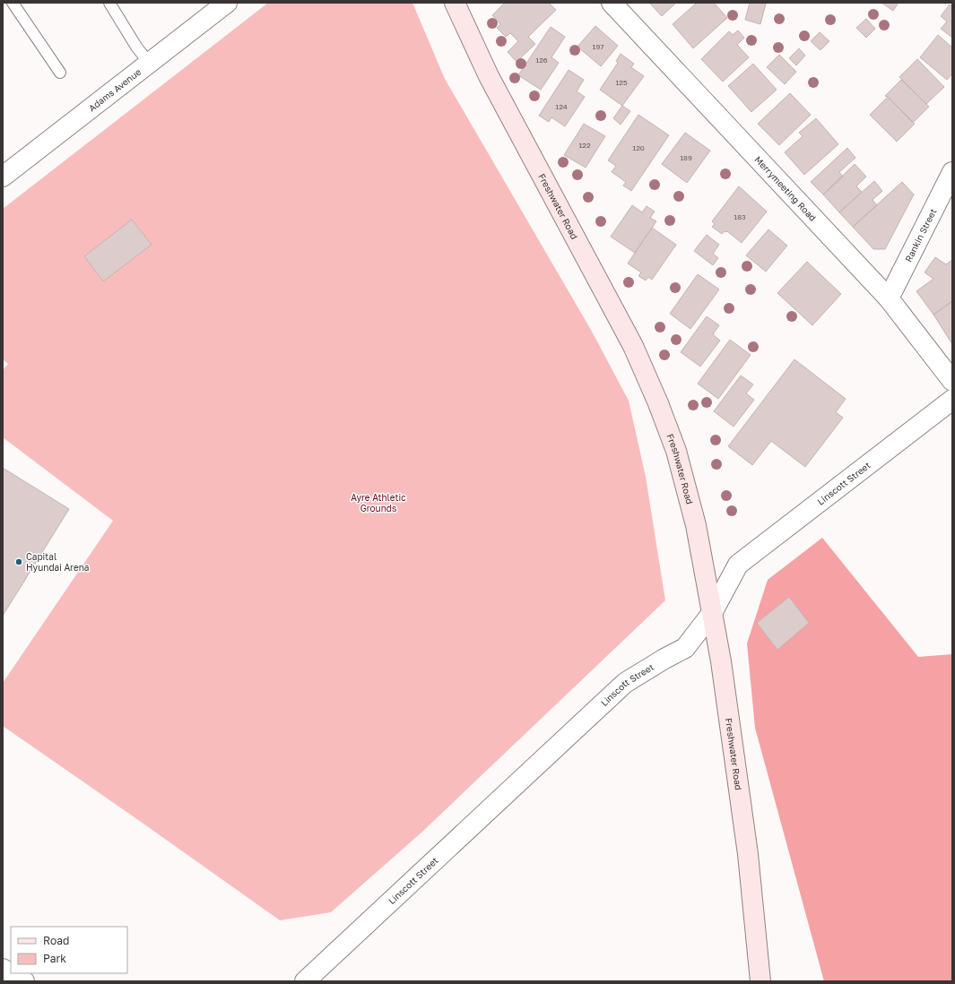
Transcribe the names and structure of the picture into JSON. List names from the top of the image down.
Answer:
{
  "streets": {
    "main road": ["Freshwater Road"],
    "street": [
      "Adams Avenue",
      "Merrymeeting Road",
      "Rankin Street",
      "Linscott Street"
    ]
  },
  "crossings": [
    ["Merrymeeting Road", "Rankin Street"],
    ["Freshwater Road", "Linscott Street"]
  ],
  "parks": ["Ayre Athletic Grounds"],
  "places": ["Capital Hyundai Arena"],
  "house_numbers": [
    "197",
    "126",
    "125",
    "124",
    "122",
    "120",
    "189",
    "183"
  ],
  "legend": ["Road", "Park"]
}
